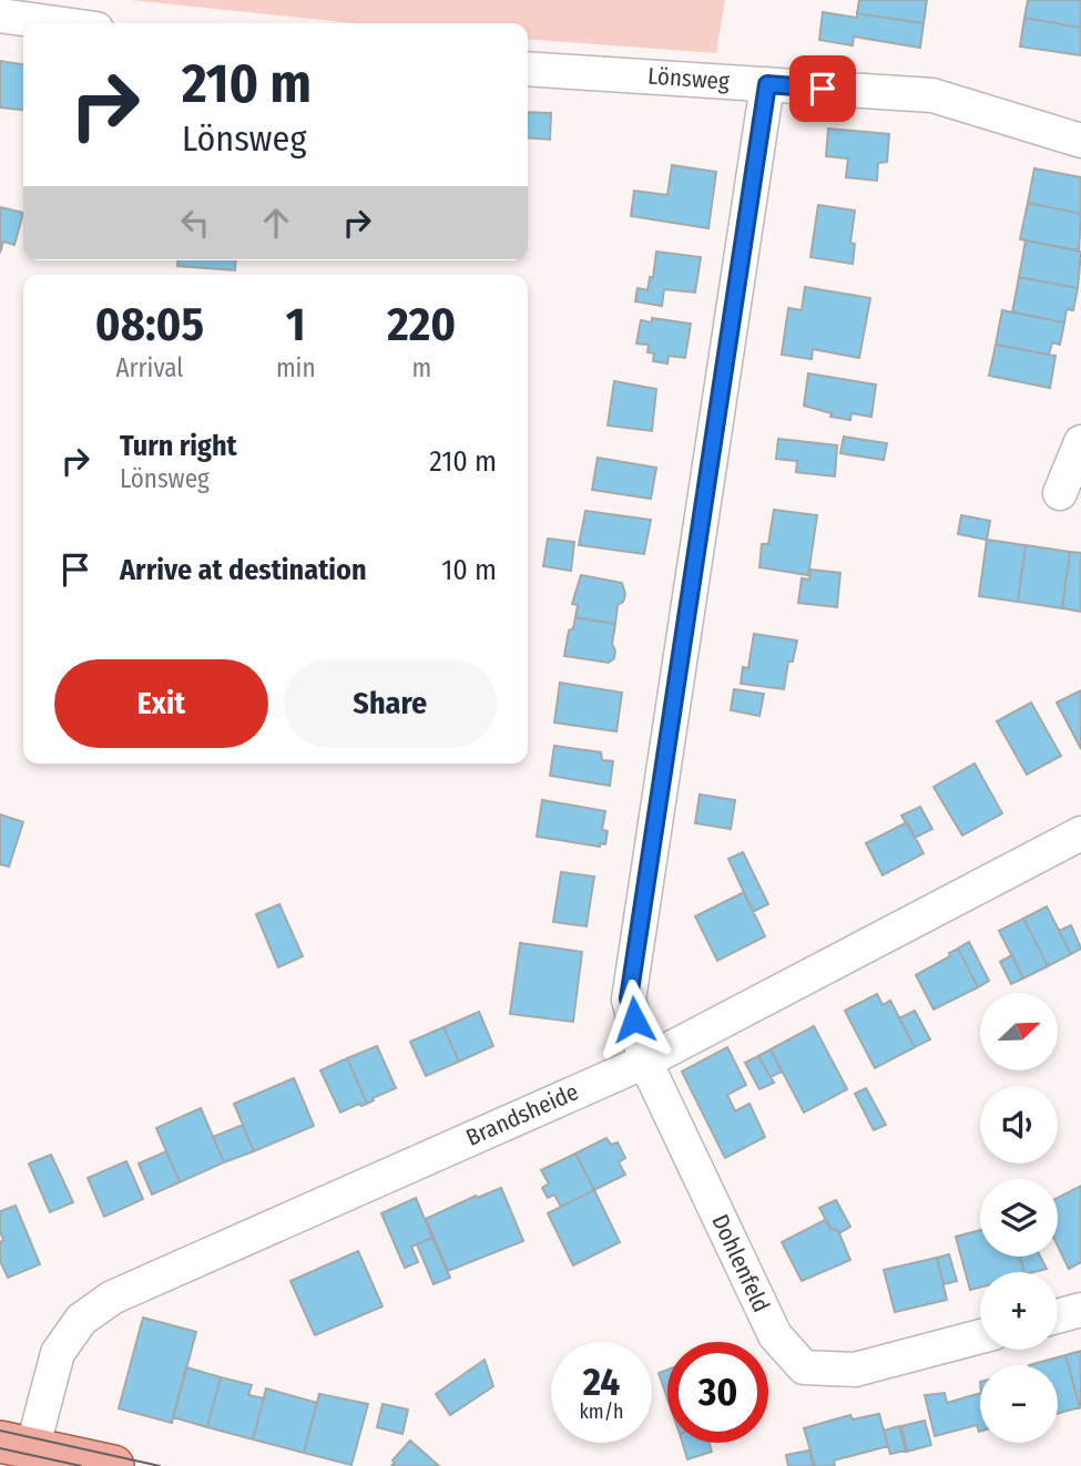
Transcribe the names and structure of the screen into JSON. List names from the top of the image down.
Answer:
{
  "streets": {
    "street": ["Lönsweg", "Brandsheide", "Dohlenfeld"]
  },
  "crossings": [
    ["Lönsweg", "Dohlenfeld"],
    ["Brandsheide", "Dohlenfeld"]
  ],
  "north": "top right",
  "page": {
    "turn": ["210 m", "Lönsweg"],
    "eta": [
      "08:05",
      "Arrival",
      "1",
      "min",
      "220",
      "m"
    ],
    "list": [
      {
        "name": "Turn right",
        "note": "Lönsweg",
        "value": "210 m"
      },
      {
        "name": "Arrive at destination",
        "value": "10 m"
      }
    ],
    "buttons": ["Exit", "Share"],
    "map_buttons": ["+", "−"],
    "speed": "24 km/h",
    "limit": "30"
  }
}
